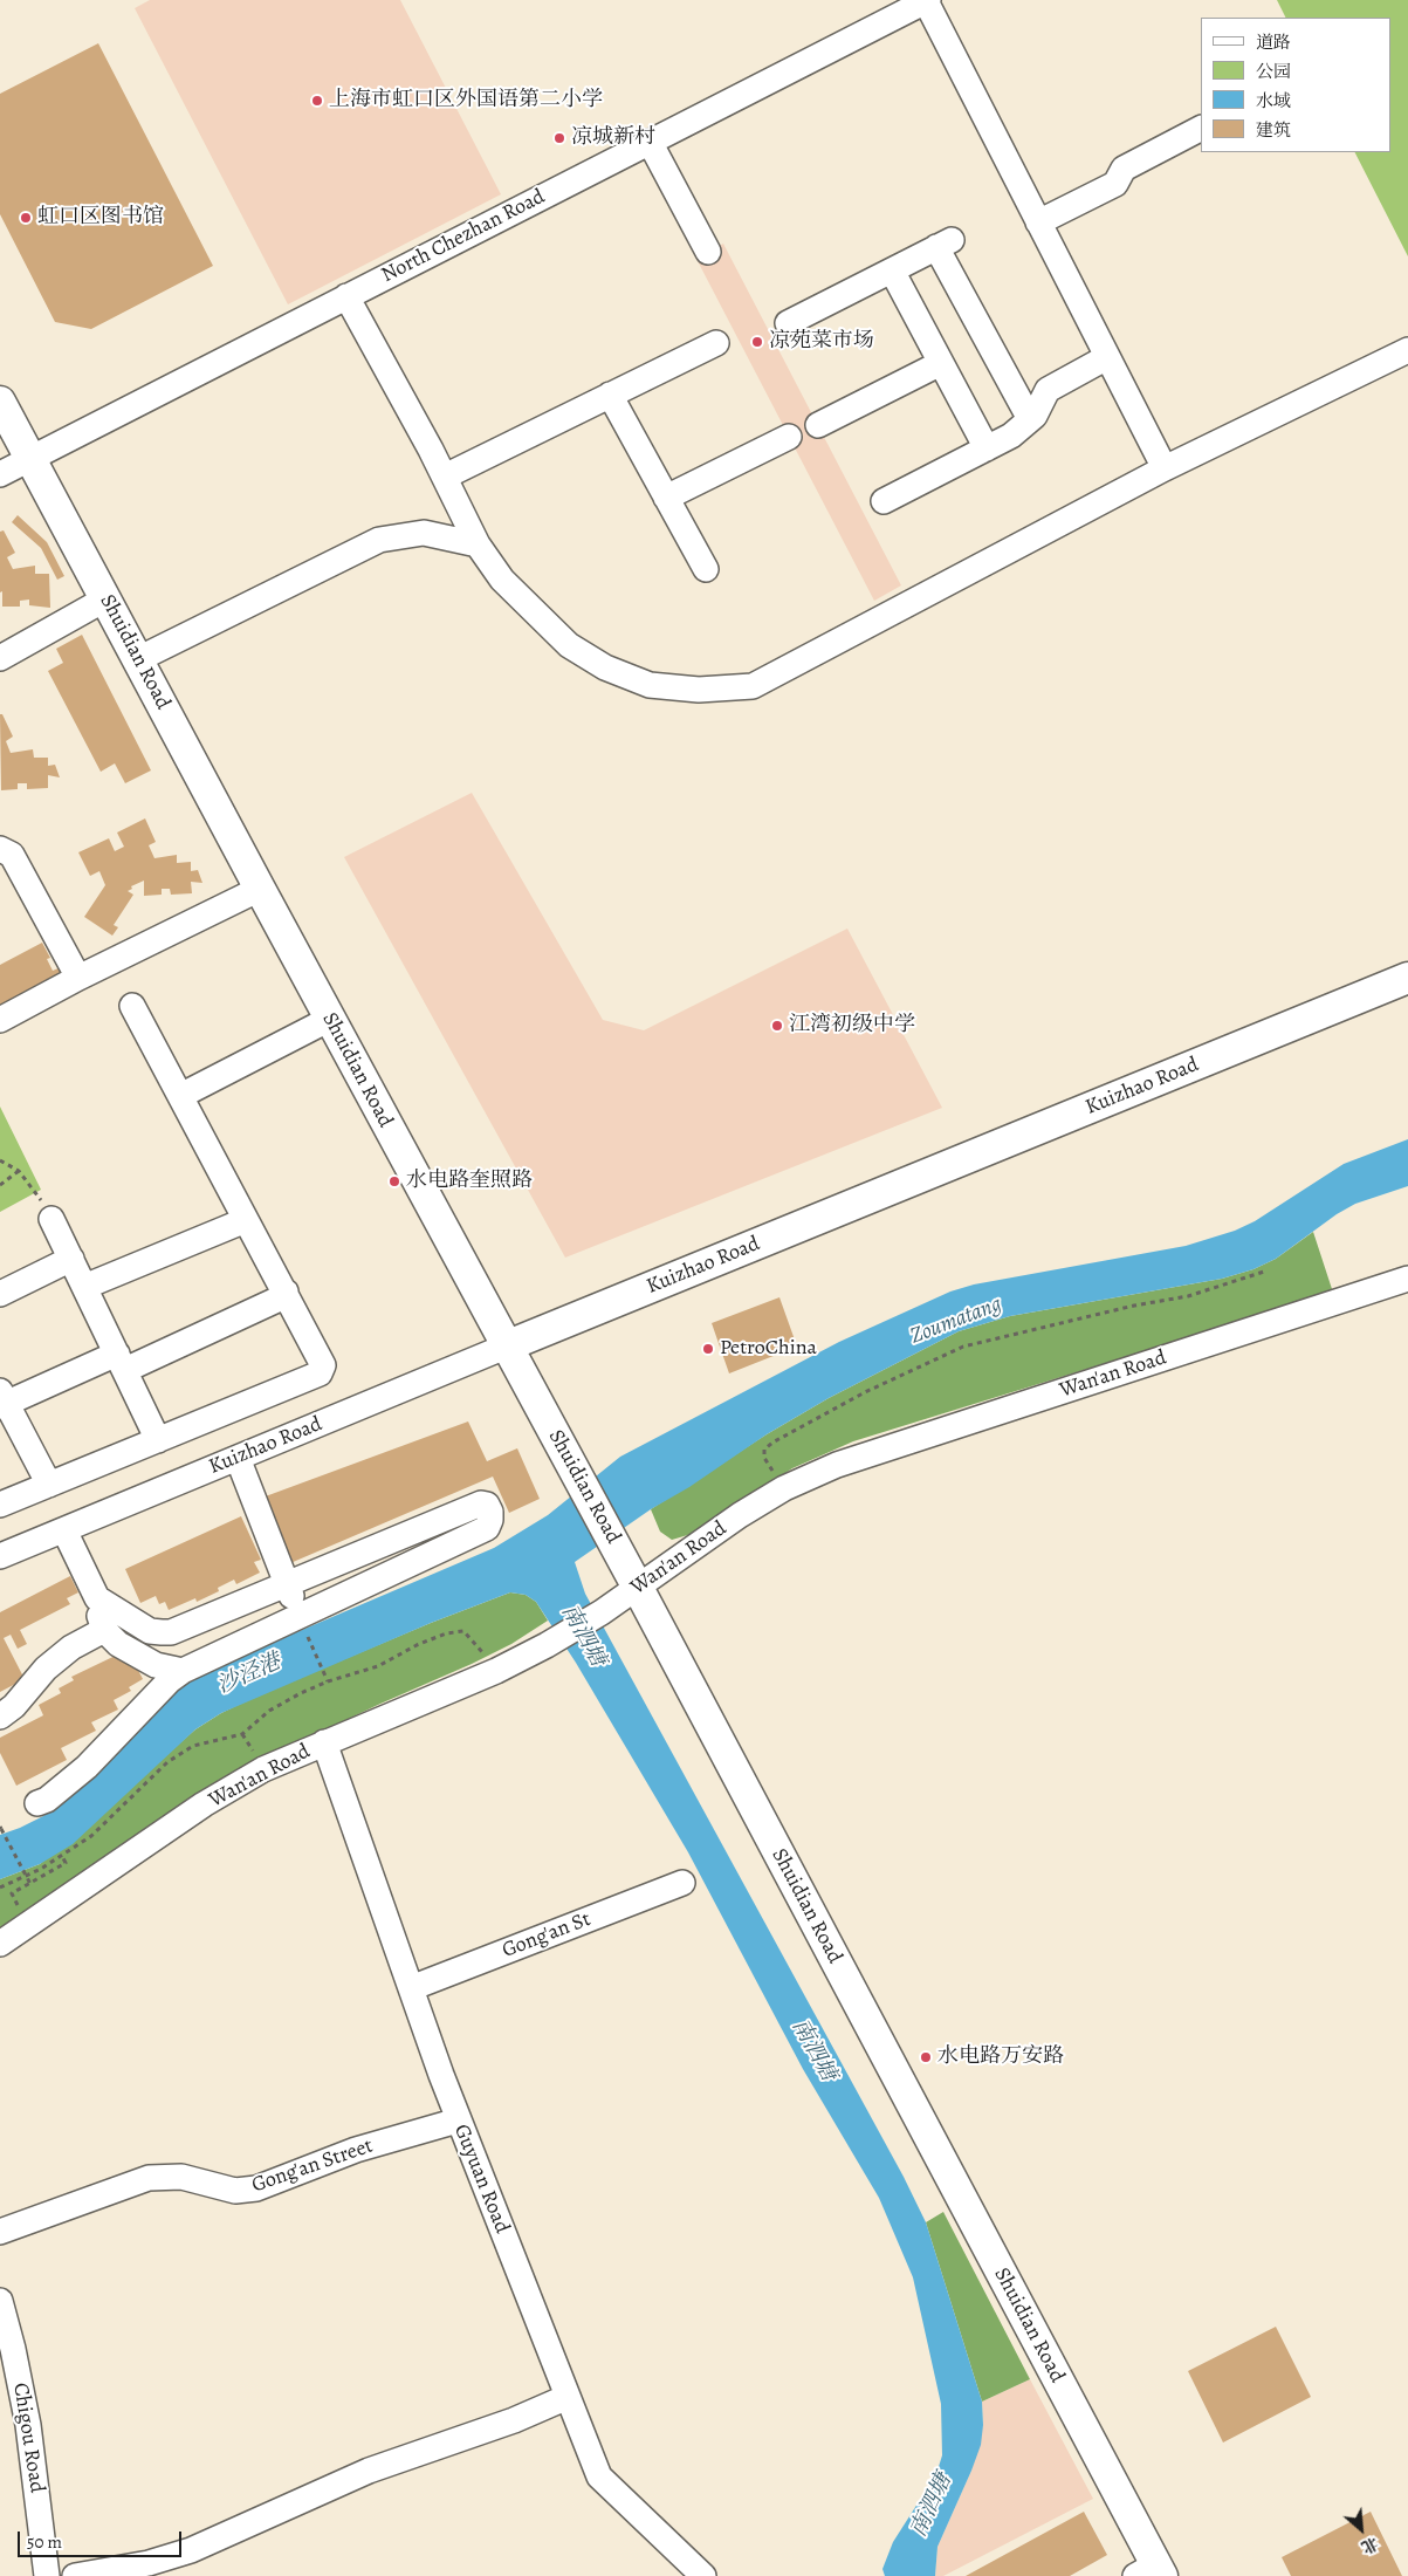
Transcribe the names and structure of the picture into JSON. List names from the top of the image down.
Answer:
{
  "streets": {
    "main road": ["Shuidian Road", "Kuizhao Road"],
    "street": [
      "North Chezhan Road",
      "Wan'an Road",
      "Gong'an St",
      "Gong'an Street",
      "Guyuan Road",
      "Chigou Road"
    ]
  },
  "crossings": [
    ["North Chezhan Road", "Shuidian Road"],
    ["Shuidian Road", "Kuizhao Road"],
    ["Shuidian Road", "Wan'an Road"],
    ["Wan'an Road", "Guyuan Road"],
    ["Gong'an St", "Guyuan Road"],
    ["Gong'an Street", "Guyuan Road"]
  ],
  "water": ["Zoumatang", "南泗塘", "沙泾港"],
  "places": [
    "上海市虹口区外国语第二小学",
    "凉城新村",
    "虹口区图书馆",
    "凉苑菜市场",
    "江湾初级中学",
    "水电路奎照路",
    "PetroChina",
    "水电路万安路"
  ],
  "legend": [
    "道路",
    "公园",
    "水域",
    "建筑"
  ],
  "scale_bar": "50 m",
  "north": "bottom right"
}
